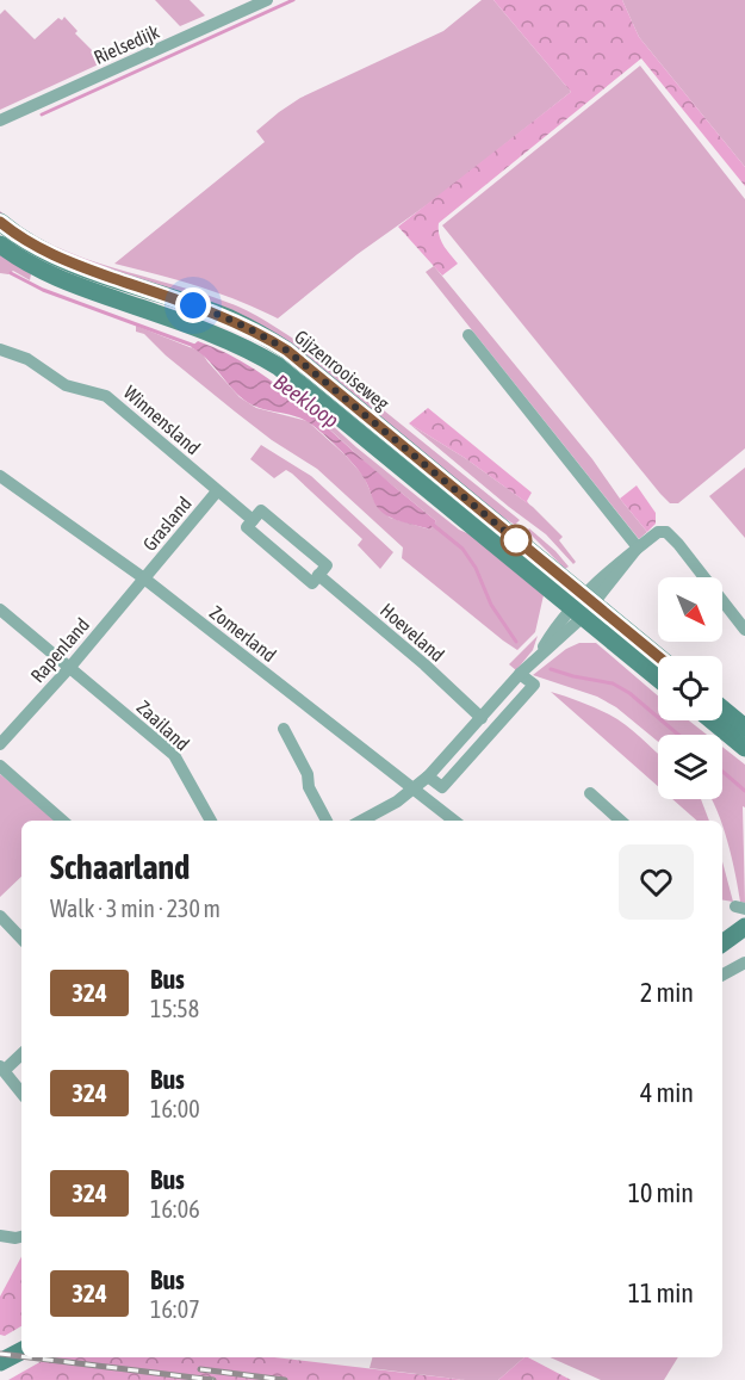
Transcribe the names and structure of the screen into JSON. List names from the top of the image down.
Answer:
{
  "streets": {
    "main road": ["Gijzenrooiseweg"],
    "street": [
      "Rielsedijk",
      "Winnensland",
      "Grasland",
      "Hoeveland",
      "Zomerland",
      "Rapenland",
      "Zaailand"
    ]
  },
  "crossings": [
    ["Winnensland", "Grasland"],
    ["Winnensland", "Hoeveland"],
    ["Grasland", "Hoeveland"],
    ["Grasland", "Zomerland"],
    ["Grasland", "Rapenland"],
    ["Zomerland", "Rapenland"],
    ["Rapenland", "Zaailand"]
  ],
  "water": ["Beekloop"],
  "lines": ["bus line 324"],
  "north": "bottom right",
  "page": {
    "heading": ["Schaarland", "Walk · 3 min · 230 m"],
    "list": [
      {
        "mark": "324",
        "name": "Bus",
        "note": "15:58",
        "value": "2 min"
      },
      {
        "mark": "324",
        "name": "Bus",
        "note": "16:00",
        "value": "4 min"
      },
      {
        "mark": "324",
        "name": "Bus",
        "note": "16:06",
        "value": "10 min"
      },
      {
        "mark": "324",
        "name": "Bus",
        "note": "16:07",
        "value": "11 min"
      }
    ]
  }
}
